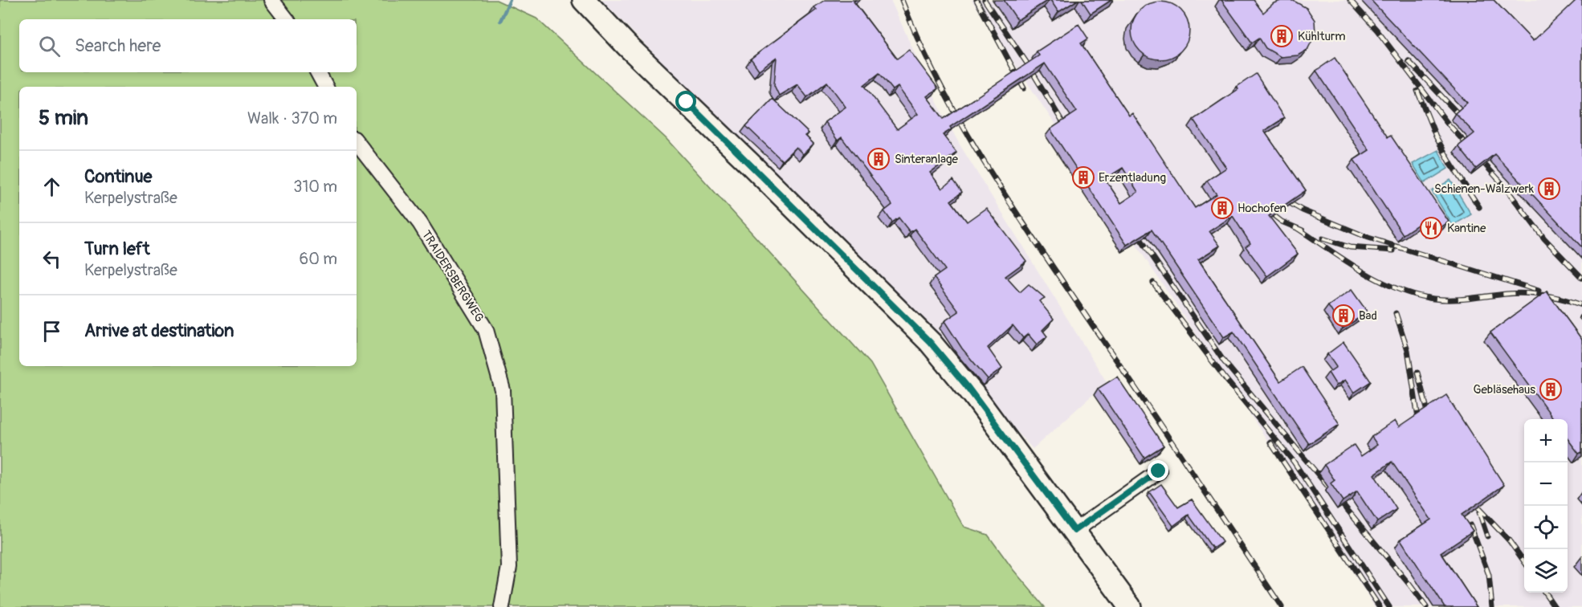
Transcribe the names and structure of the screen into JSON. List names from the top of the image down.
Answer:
{
  "streets": {
    "street": ["TRAIDERSBERGWEG"]
  },
  "places": {
    "building": [
      "Kühlturm",
      "Sinteranlage",
      "Erzentladung",
      "Schienen-Walzwerk",
      "Hochofen",
      "Bad",
      "Gebläsehaus"
    ],
    "restaurant": ["Kantine"]
  },
  "page": {
    "search": "Search here",
    "heading": ["5 min", "Walk · 370 m"],
    "list": [
      ["Continue", "Kerpelystraße", "310 m"],
      ["Turn left", "Kerpelystraße", "60 m"],
      "Arrive at destination"
    ],
    "map_buttons": ["+", "−"]
  }
}
